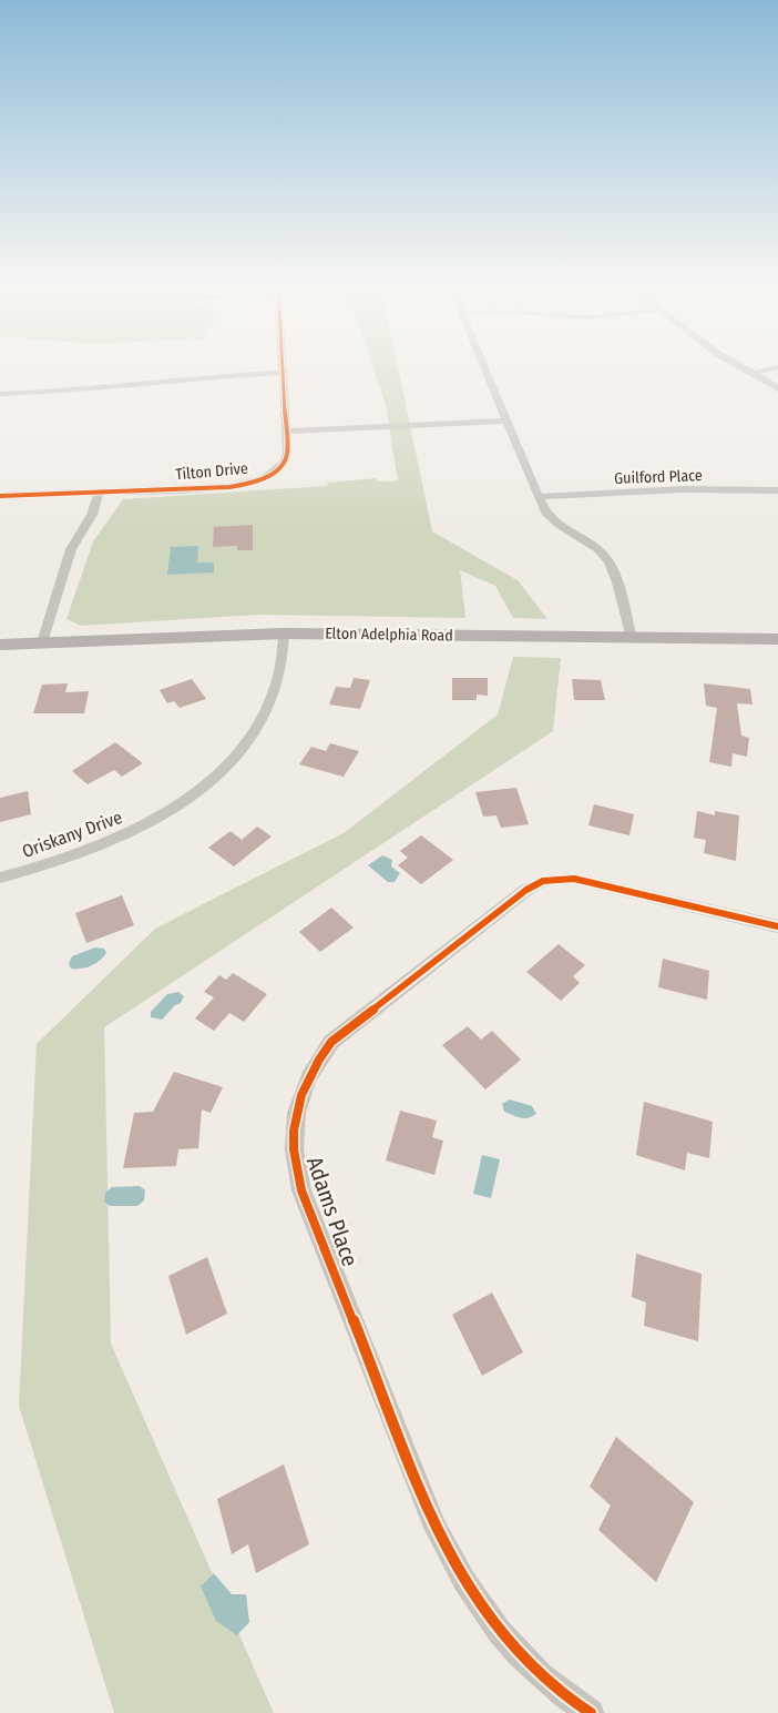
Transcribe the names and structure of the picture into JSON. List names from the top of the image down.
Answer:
{
  "streets": {
    "main road": ["Elton Adelphia Road"],
    "street": [
      "Tilton Drive",
      "Guilford Place",
      "Oriskany Drive",
      "Adams Place"
    ]
  },
  "crossings": [
    ["Elton Adelphia Road", "Oriskany Drive"]
  ]
}
